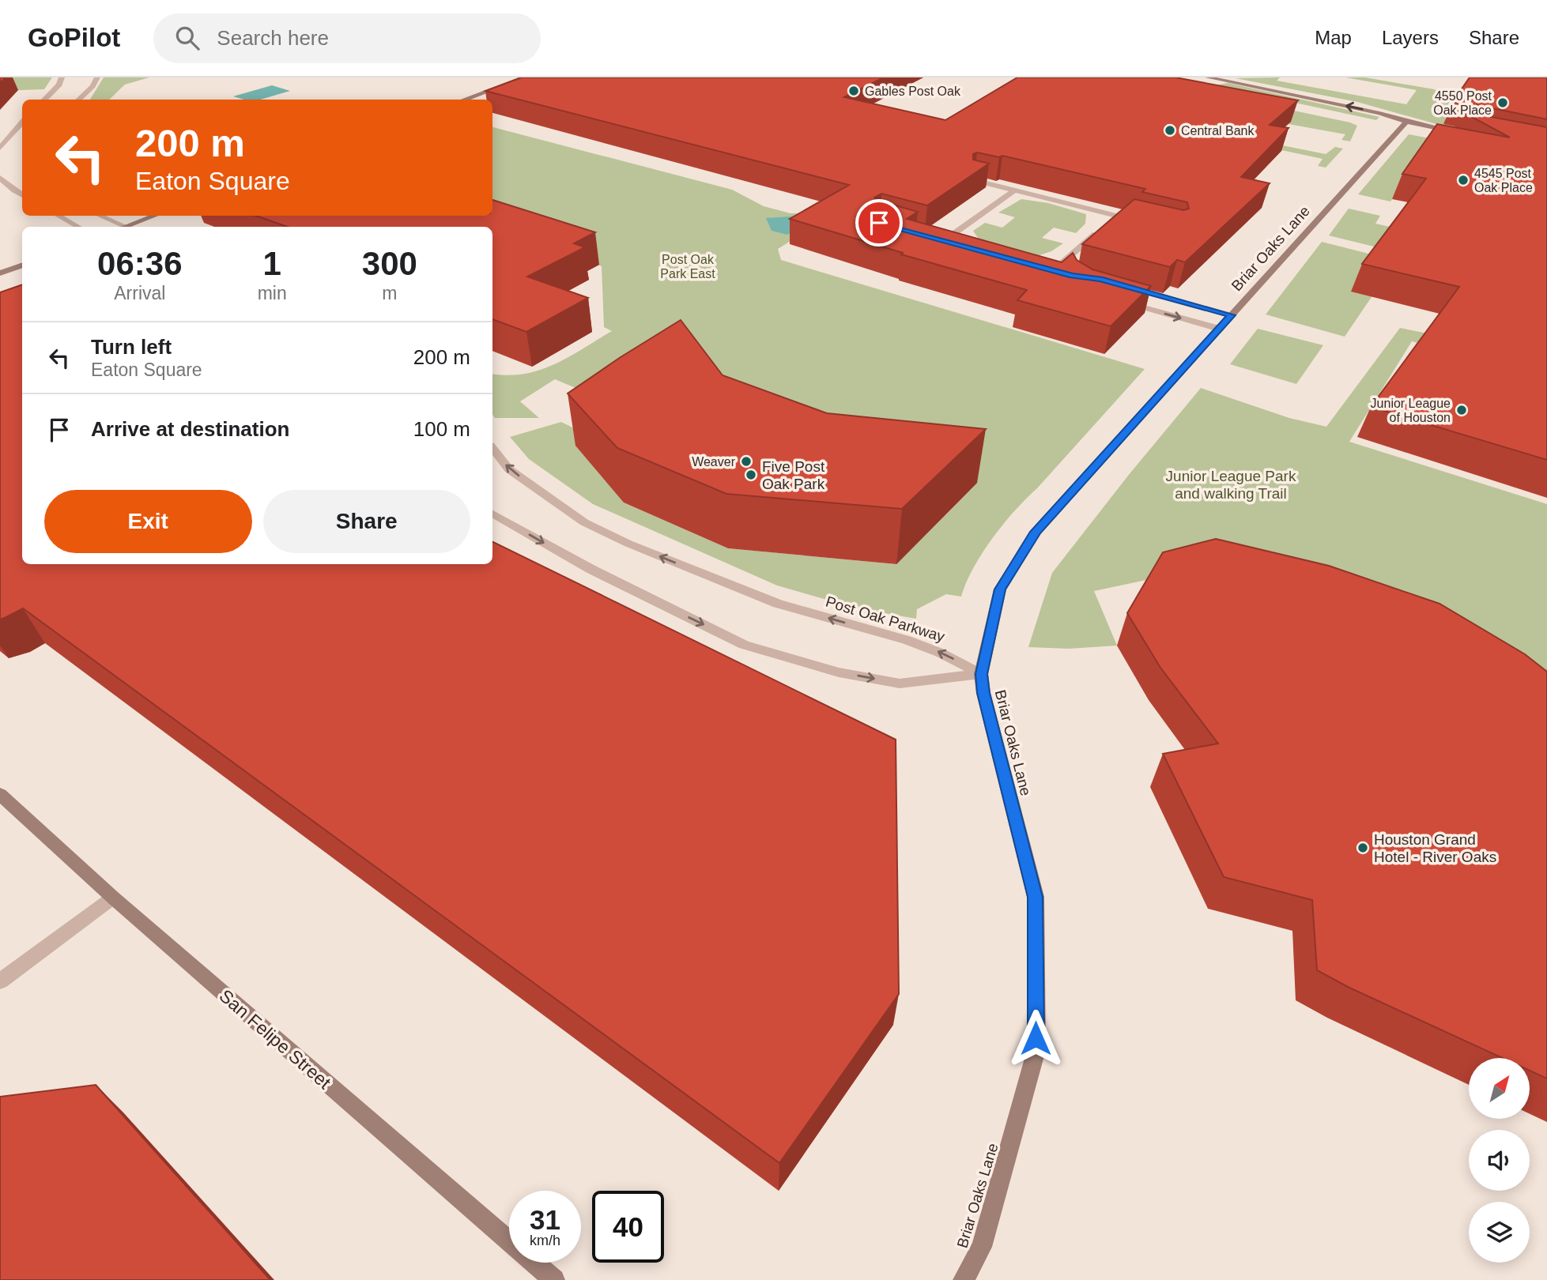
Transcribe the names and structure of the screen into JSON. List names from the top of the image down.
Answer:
{
  "streets": {
    "street": ["Briar Oaks Lane", "Post Oak Parkway", "San Felipe Street"]
  },
  "crossings": [
    ["Briar Oaks Lane", "Post Oak Parkway"]
  ],
  "parks": ["Post Oak Park East", "Junior League Park and walking Trail"],
  "places": [
    "Gables Post Oak",
    "4550 Post Oak Place",
    "Central Bank",
    "4545 Post Oak Place",
    "Junior League of Houston",
    "Weaver",
    "Five Post Oak Park",
    "Houston Grand Hotel - River Oaks"
  ],
  "north": "top right",
  "page": {
    "header": "GoPilot",
    "search": "Search here",
    "nav": ["Map", "Layers", "Share"],
    "turn": ["200 m", "Eaton Square"],
    "eta": [
      "06:36",
      "Arrival",
      "1",
      "min",
      "300",
      "m"
    ],
    "list": [
      {
        "name": "Turn left",
        "note": "Eaton Square",
        "value": "200 m"
      },
      {
        "name": "Arrive at destination",
        "value": "100 m"
      }
    ],
    "buttons": ["Exit", "Share"],
    "speed": "31 km/h",
    "limit": "40"
  }
}
